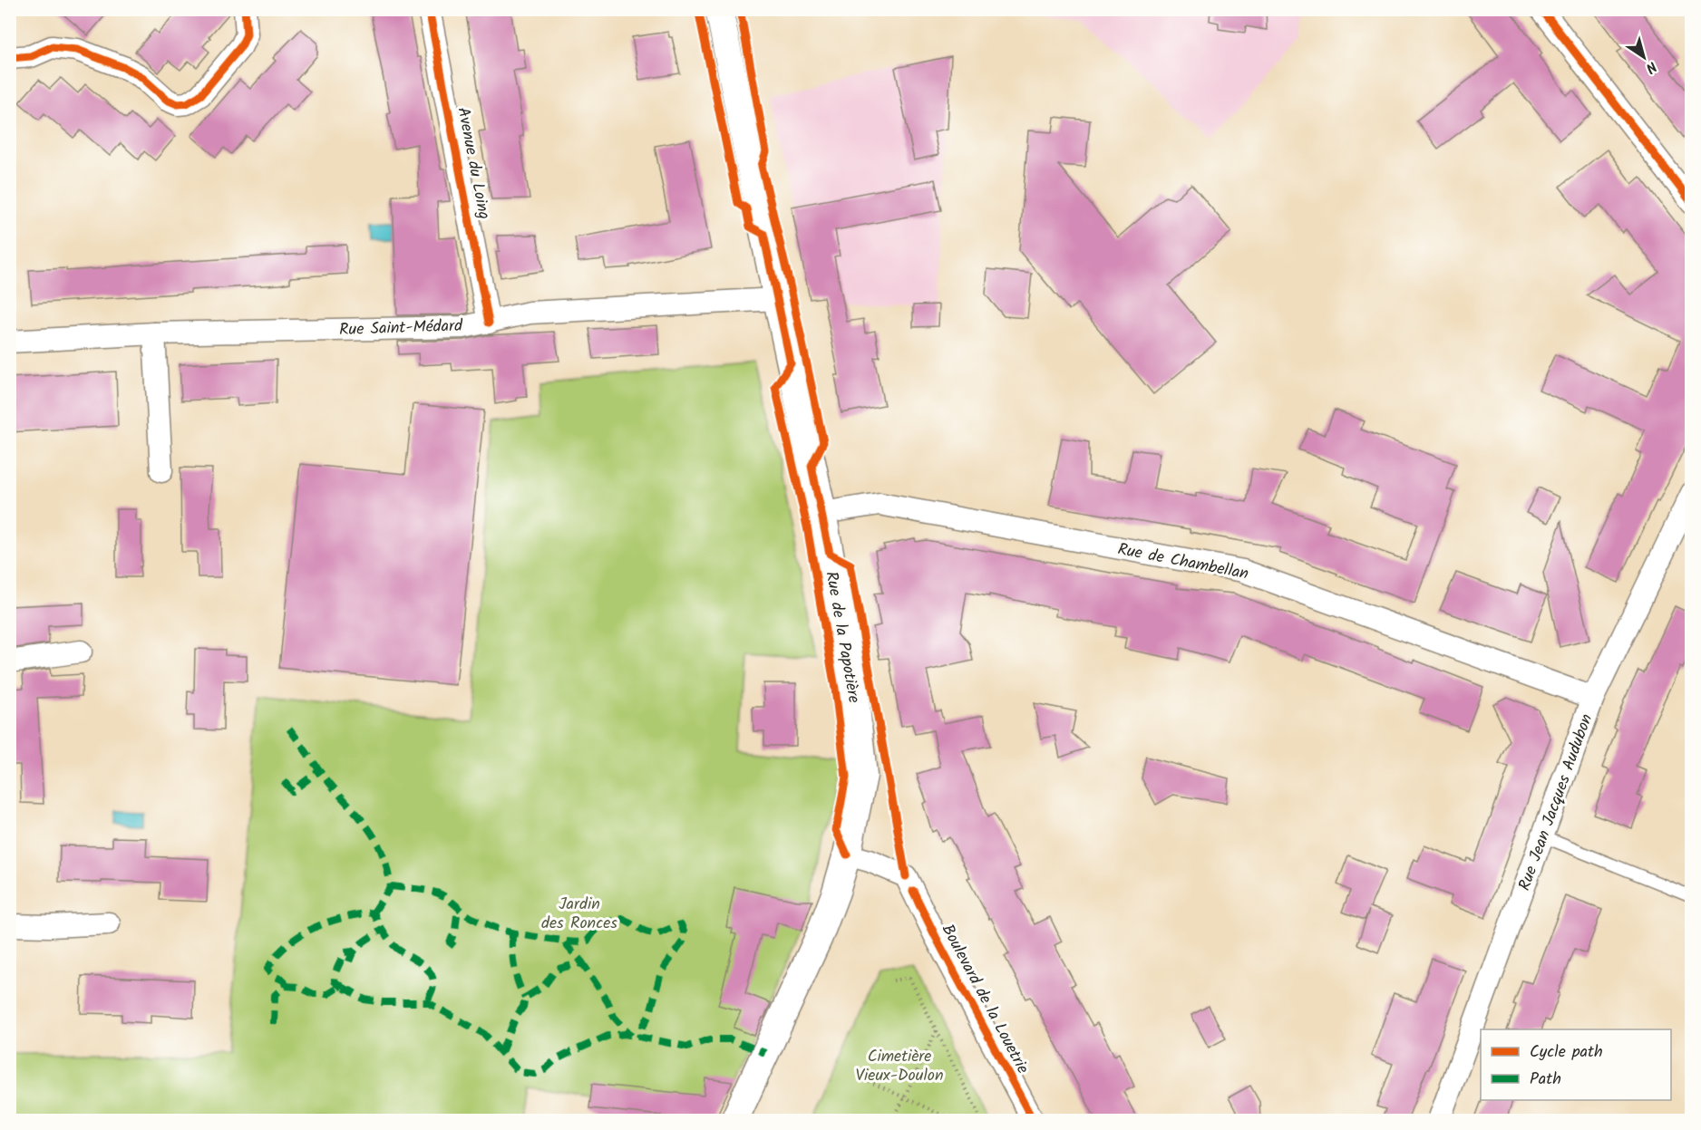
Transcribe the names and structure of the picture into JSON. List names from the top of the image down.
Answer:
{
  "streets": {
    "street": [
      "Avenue du Loing",
      "Rue Saint-Médard",
      "Rue de Chambellan",
      "Rue de la Papotière",
      "Rue Jean Jacques Audubon",
      "Boulevard de la Louetrie"
    ]
  },
  "crossings": [
    ["Avenue du Loing", "Rue Saint-Médard"],
    ["Rue Saint-Médard", "Rue de la Papotière"],
    ["Rue de Chambellan", "Rue de la Papotière"],
    ["Rue de Chambellan", "Rue Jean Jacques Audubon"],
    ["Rue de la Papotière", "Boulevard de la Louetrie"]
  ],
  "parks": ["Jardin des Ronces", "Cimetière Vieux-Doulon"],
  "legend": ["Cycle path", "Path"],
  "north": "bottom right"
}
